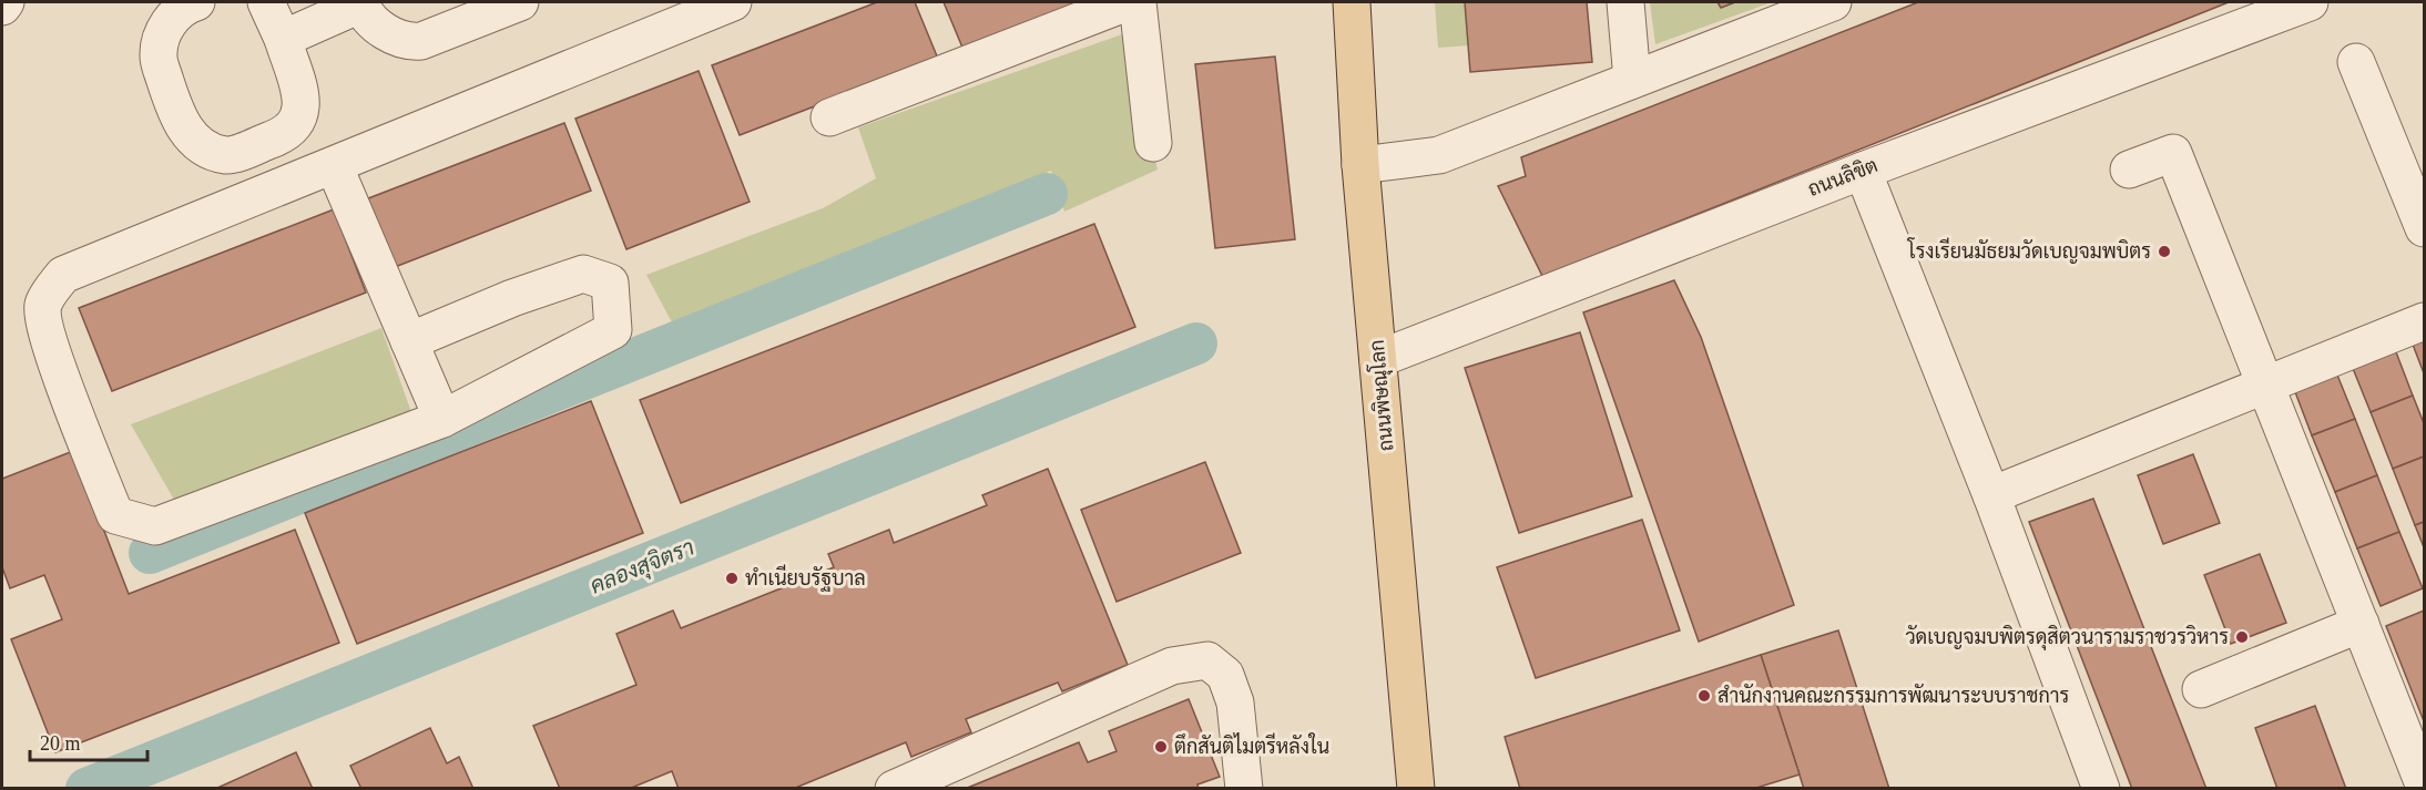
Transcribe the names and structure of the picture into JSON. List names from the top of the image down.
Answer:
{
  "streets": {
    "main road": ["ถนนพิษณุโลก"],
    "street": ["ถนนลิขิต"]
  },
  "crossings": [
    ["ถนนลิขิต", "ถนนพิษณุโลก"]
  ],
  "water": ["คลองสุจิตรา"],
  "places": [
    "โรงเรียนมัธยมวัดเบญจมพบิตร",
    "ทำเนียบรัฐบาล",
    "วัดเบญจมบพิตรดุสิตวนารามราชวรวิหาร",
    "สำนักงานคณะกรรมการพัฒนาระบบราชการ",
    "ตึกสันติไมตรีหลังใน"
  ],
  "scale_bar": "20 m"
}
